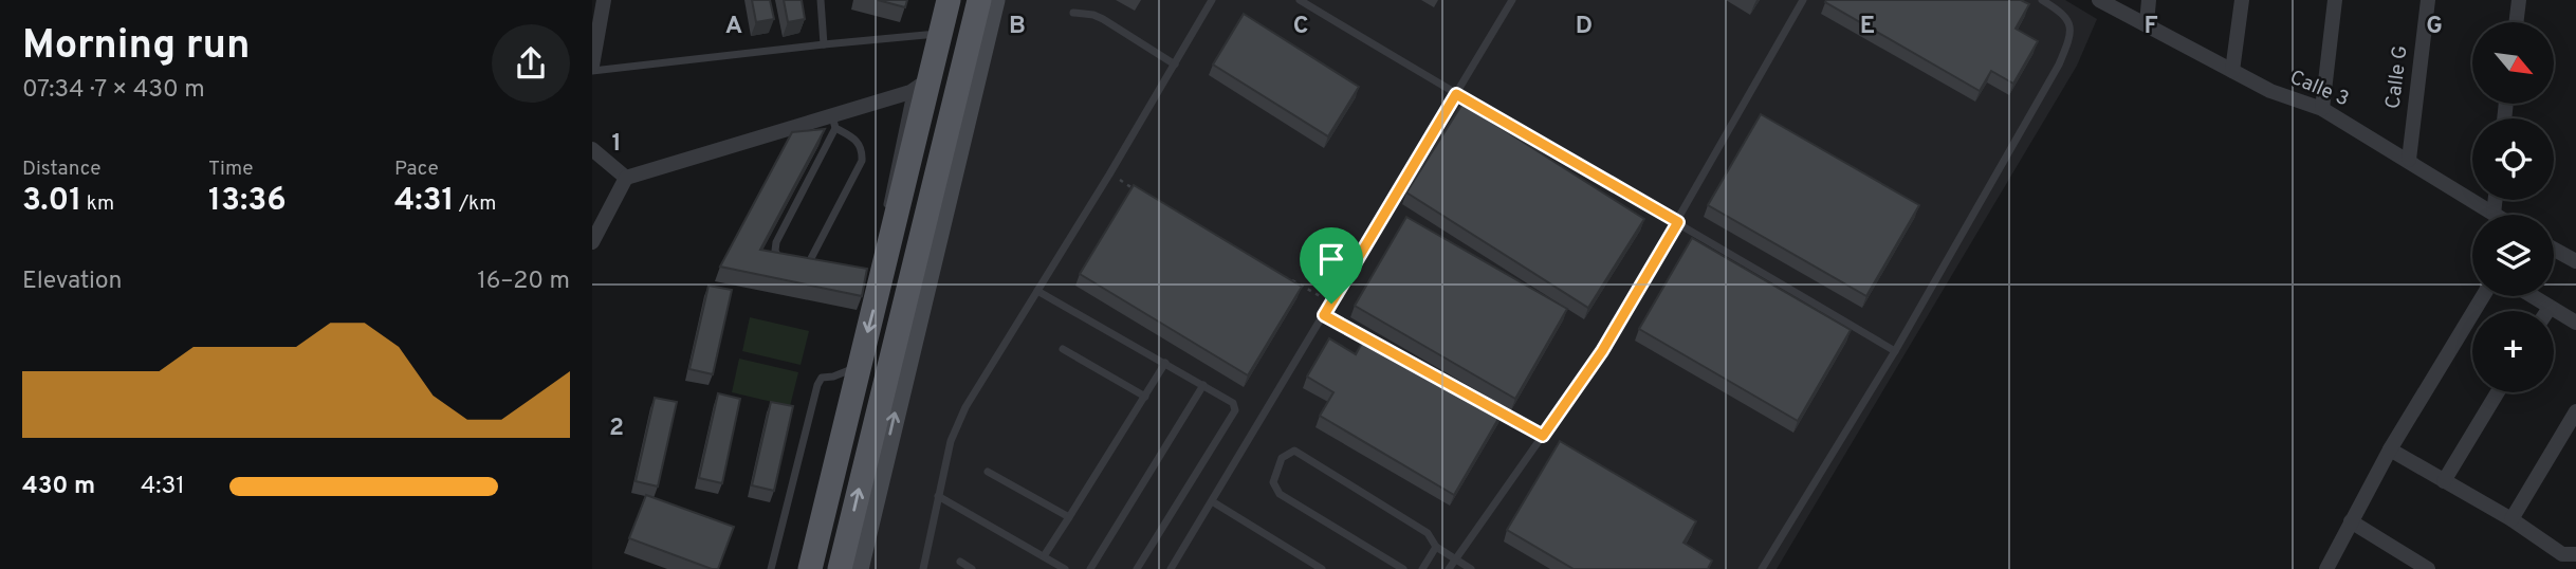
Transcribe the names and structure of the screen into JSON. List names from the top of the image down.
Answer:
{
  "streets": {
    "street": ["Calle G", "Calle 3"]
  },
  "crossings": [
    ["Calle G", "Calle 3"]
  ],
  "north": "bottom right",
  "page": {
    "heading": ["Morning run", "07:34 · 7 × 430 m"],
    "map_buttons": "+",
    "stats": [
      ["Distance", "3.01 km"],
      ["Time", "13:36"],
      ["Pace", "4:31 /km"]
    ],
    "chart": ["Elevation", "16–20 m"],
    "list": [
      {
        "name": "430 m",
        "note": "4:31"
      }
    ]
  },
  "grid": {
    "columns": [
      "A",
      "B",
      "C",
      "D",
      "E",
      "F",
      "G"
    ],
    "rows": ["1", "2"]
  }
}
